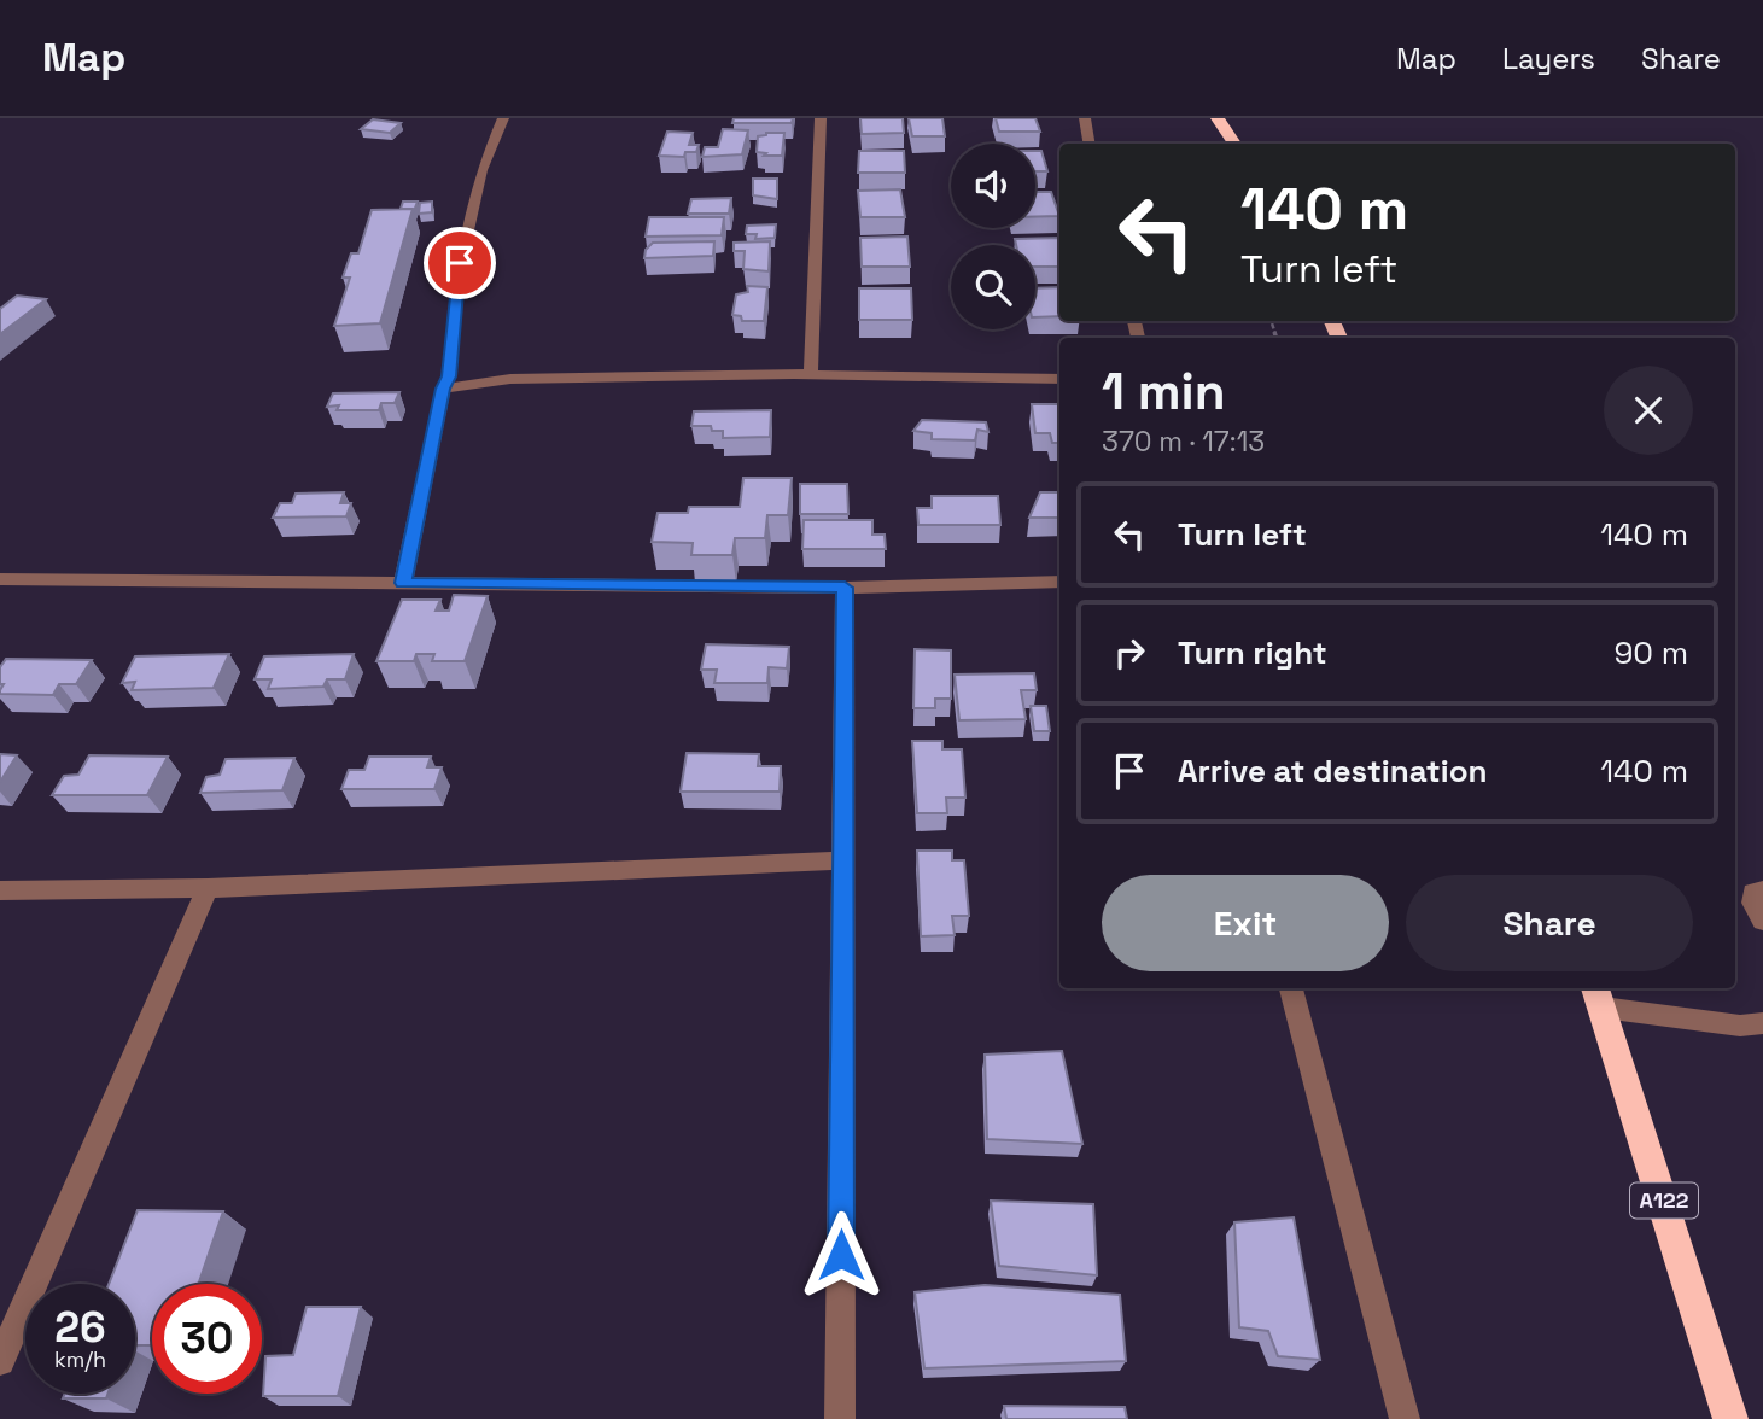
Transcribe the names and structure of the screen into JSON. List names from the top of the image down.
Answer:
{
  "streets": {
    "highway": ["A122"]
  },
  "page": {
    "header": "Map",
    "nav": ["Map", "Layers", "Share"],
    "turn": ["140 m", "Turn left"],
    "heading": ["1 min", "370 m · 17:13"],
    "list": [
      {
        "name": "Turn left",
        "value": "140 m"
      },
      {
        "name": "Turn right",
        "value": "90 m"
      },
      {
        "name": "Arrive at destination",
        "value": "140 m"
      }
    ],
    "buttons": ["Exit", "Share"],
    "speed": "26 km/h",
    "limit": "30"
  }
}
